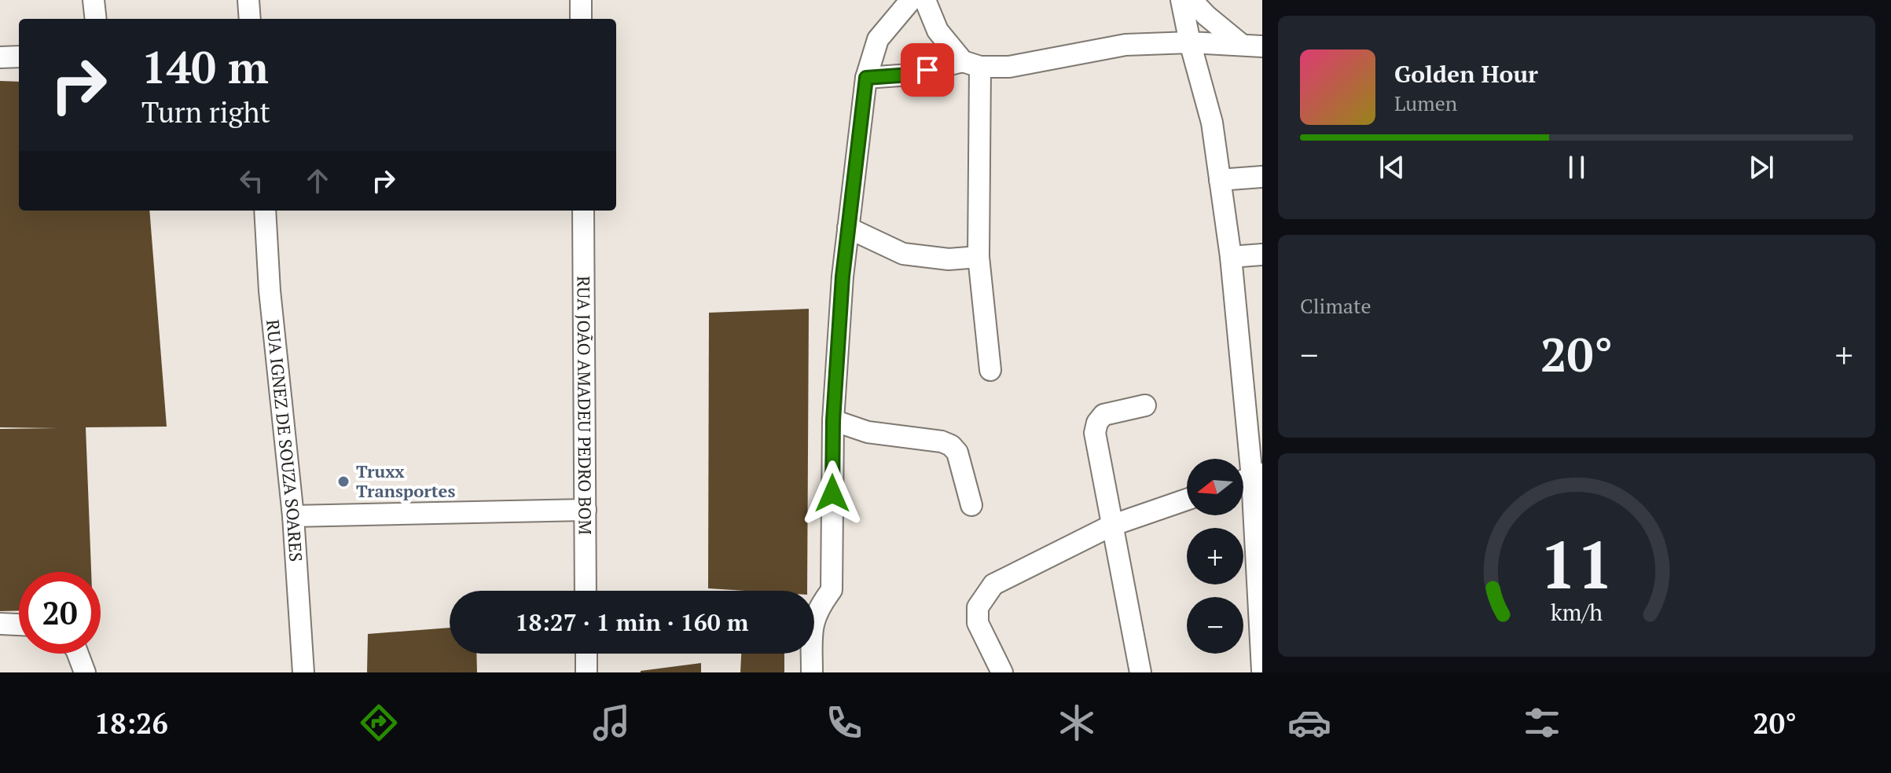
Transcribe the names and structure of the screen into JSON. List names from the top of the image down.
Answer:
{
  "streets": {
    "street": ["RUA JOÃO AMADEU PEDRO BOM", "RUA IGNEZ DE SOUZA SOARES"]
  },
  "places": ["Truxx Transportes"],
  "north": "left",
  "page": {
    "turn": ["140 m", "Turn right"],
    "song": ["Golden Hour", "Lumen"],
    "tile": "Climate",
    "heat": ["−", "20°", "+"],
    "map_buttons": ["+", "−"],
    "limit": "20",
    "trip": "18:27 · 1 min · 160 m",
    "tabs": ["18:26", "20°"],
    "gauge": ["11", "km/h"]
  }
}
